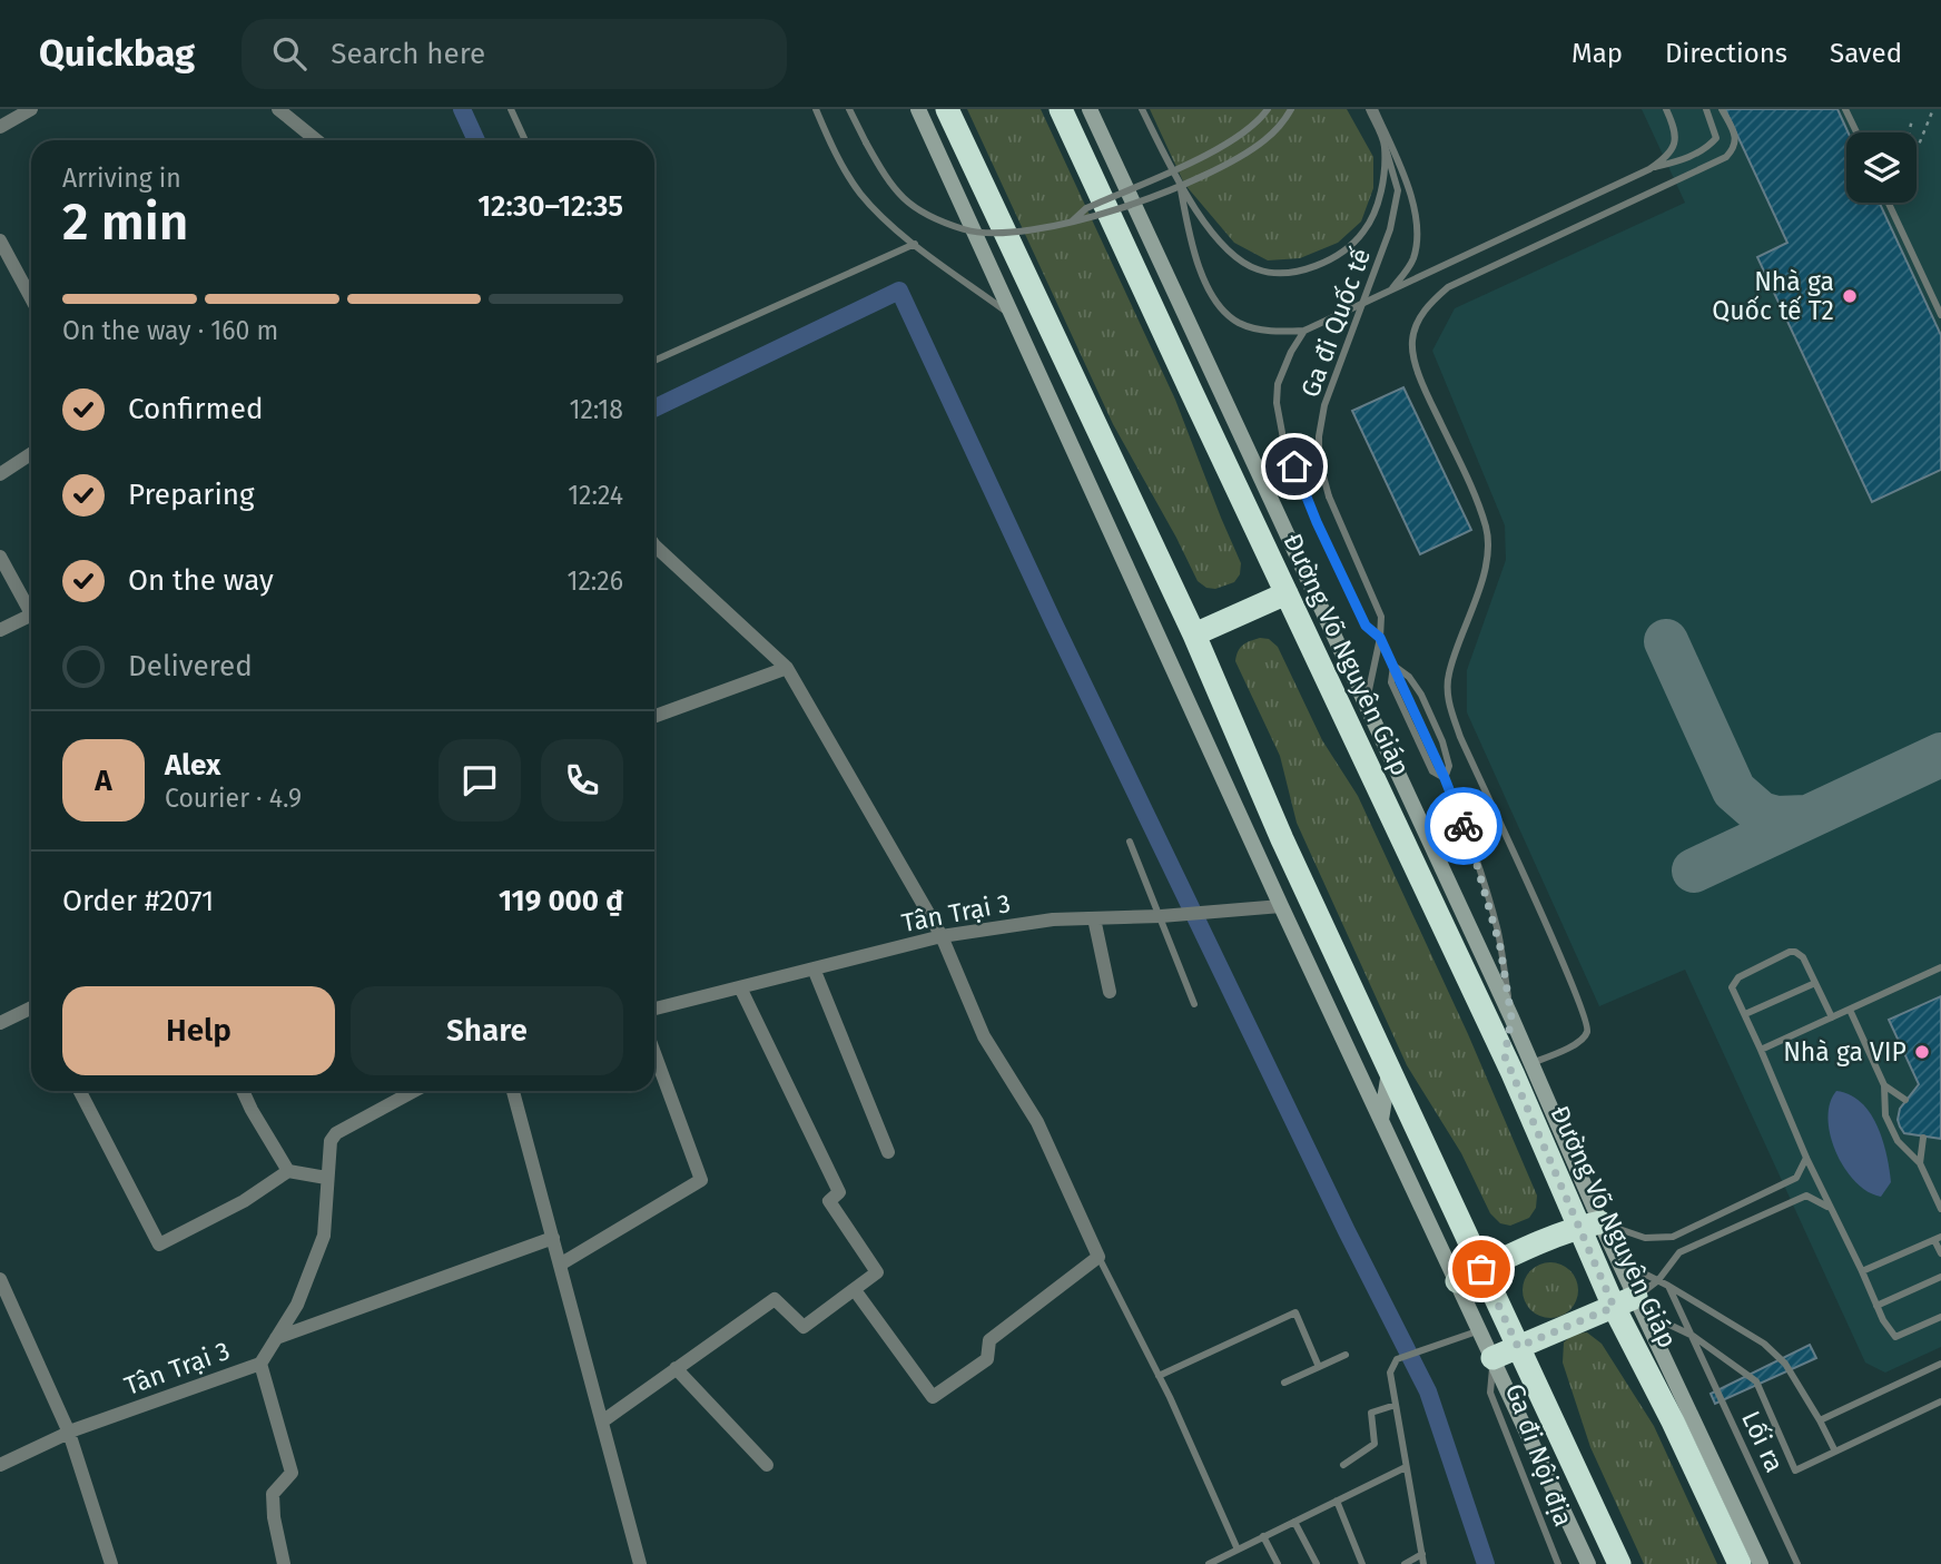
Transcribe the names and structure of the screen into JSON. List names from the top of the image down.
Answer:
{
  "streets": {
    "highway": ["Đường Võ Nguyên Giáp"],
    "street": ["Tân Trại 3"],
    "lane": ["Ga đi Quốc tế", "Lối ra", "Ga đi Nội địa"]
  },
  "crossings": [
    ["Đường Võ Nguyên Giáp", "Lối ra"]
  ],
  "places": ["Nhà ga Quốc tế T2", "Nhà ga VIP"],
  "page": {
    "header": "Quickbag",
    "search": "Search here",
    "nav": ["Map", "Directions", "Saved"],
    "heading": ["2 min", "Arriving in", "12:30–12:35"],
    "panel": [
      "Alex",
      "Courier · 4.9",
      "Order #2071",
      "119 000 ₫"
    ],
    "bar": "On the way · 160 m",
    "list": [
      ["Confirmed", "12:18"],
      ["Preparing", "12:24"],
      ["On the way", "12:26"],
      "Delivered"
    ],
    "round": "A",
    "buttons": ["Help", "Share"]
  }
}
